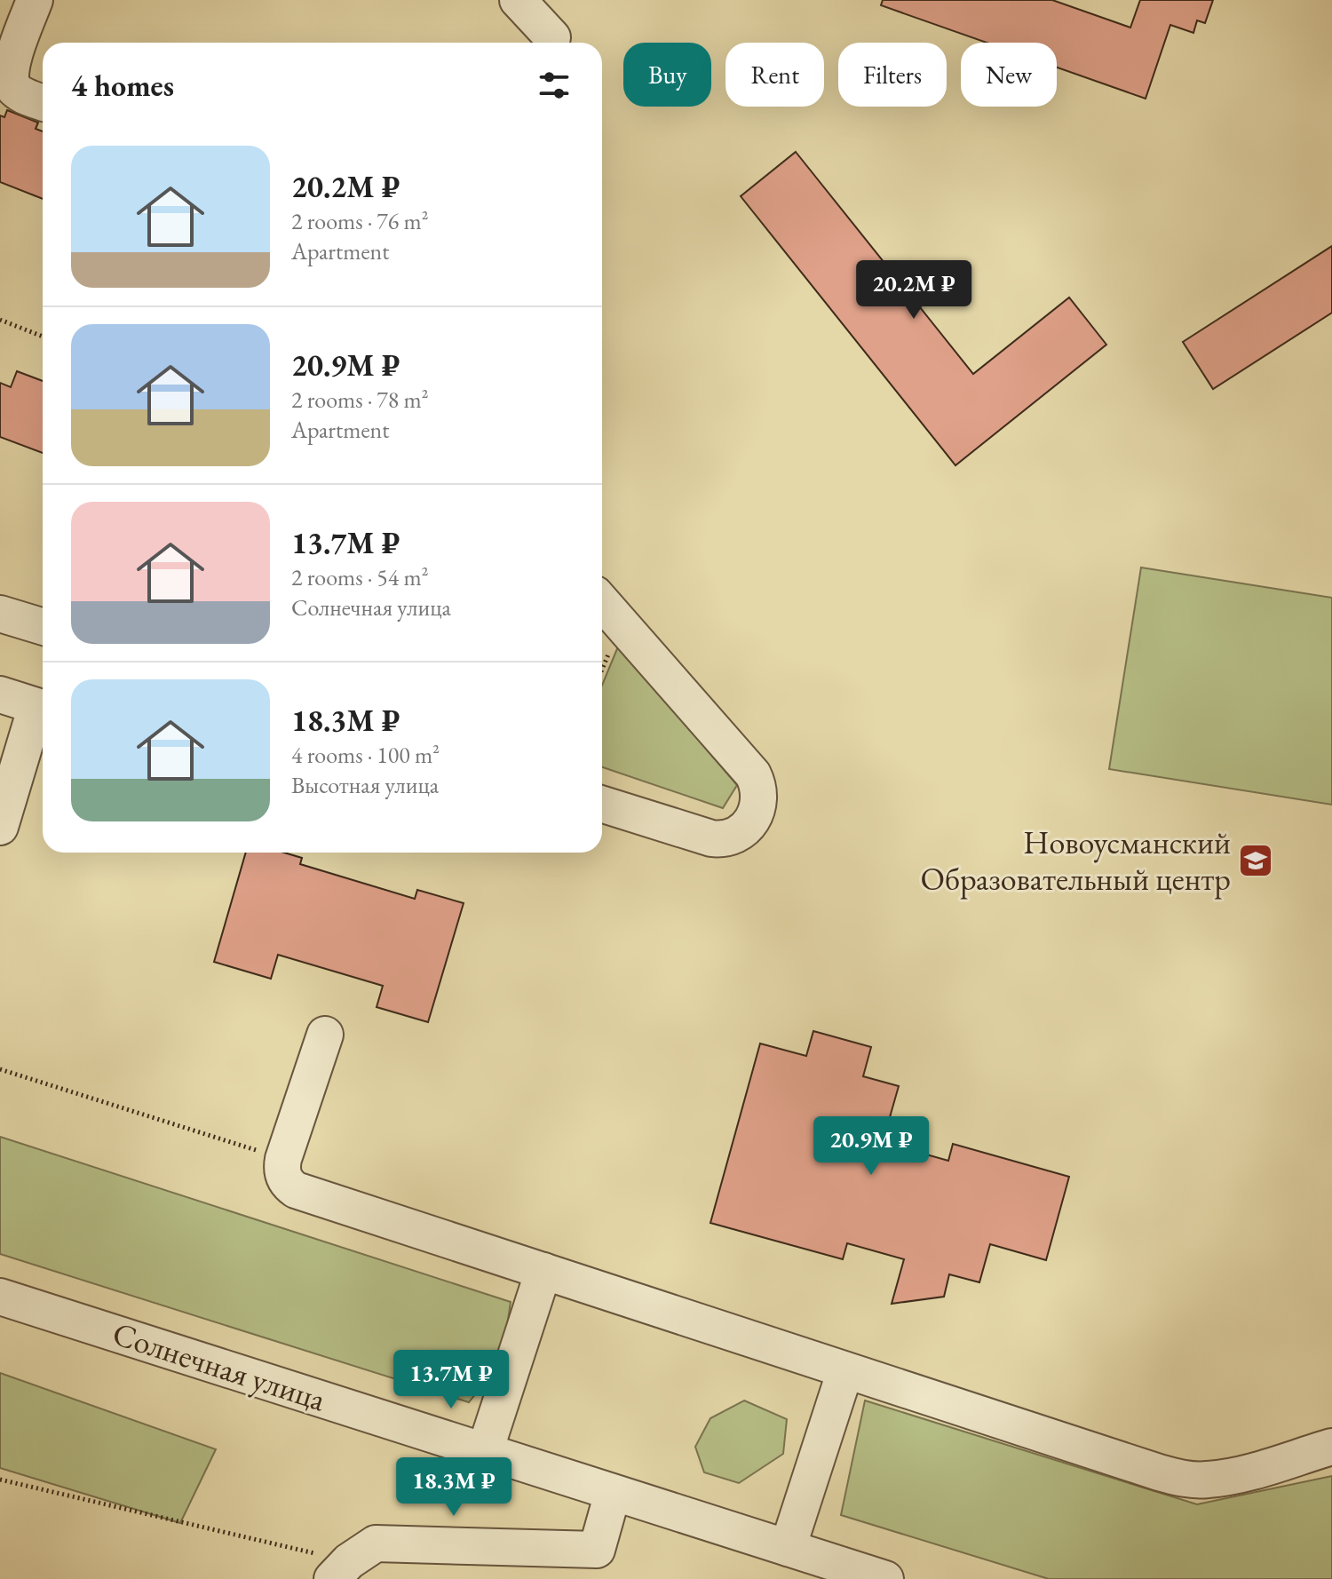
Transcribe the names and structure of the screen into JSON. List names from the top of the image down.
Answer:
{
  "streets": {
    "street": ["Солнечная улица"]
  },
  "places": {
    "school or university": ["Новоусманский Образовательный центр"]
  },
  "page": {
    "chip": [
      "Buy",
      "Rent",
      "Filters",
      "New"
    ],
    "heading": "4 homes",
    "list": [
      {
        "name": "20.2M ₽",
        "note": "2 rooms · 76 m² · Apartment"
      },
      {
        "name": "20.9M ₽",
        "note": "2 rooms · 78 m² · Apartment"
      },
      {
        "name": "13.7M ₽",
        "note": "2 rooms · 54 m² · Солнечная улица"
      },
      {
        "name": "18.3M ₽",
        "note": "4 rooms · 100 m² · Высотная улица"
      }
    ],
    "price": [
      "20.2M ₽",
      "20.9M ₽",
      "13.7M ₽",
      "18.3M ₽"
    ]
  }
}
